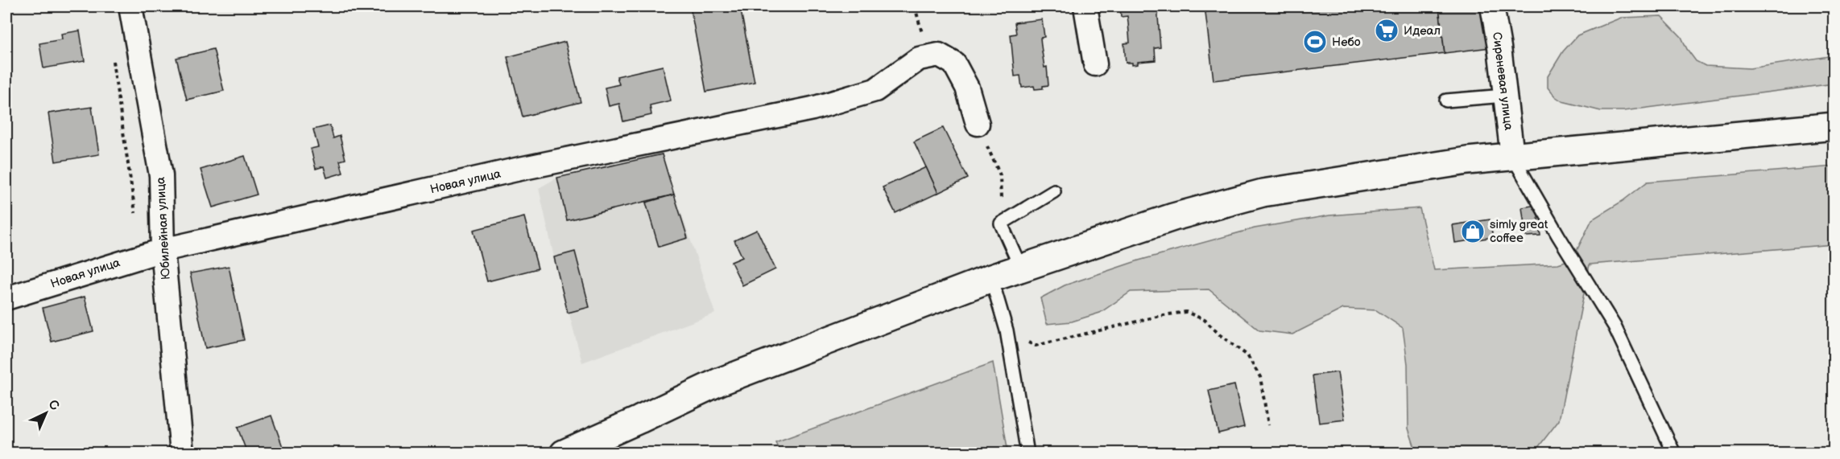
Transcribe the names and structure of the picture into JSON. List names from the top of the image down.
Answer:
{
  "streets": {
    "street": ["Сиреневая улица", "Новая улица", "Юбилейная улица"]
  },
  "crossings": [
    ["Новая улица", "Юбилейная улица"]
  ],
  "places": {
    "supermarket": ["Идеал"],
    "sports": ["Небо"],
    "shop": ["simly great coffee"]
  },
  "north": "top right"
}
